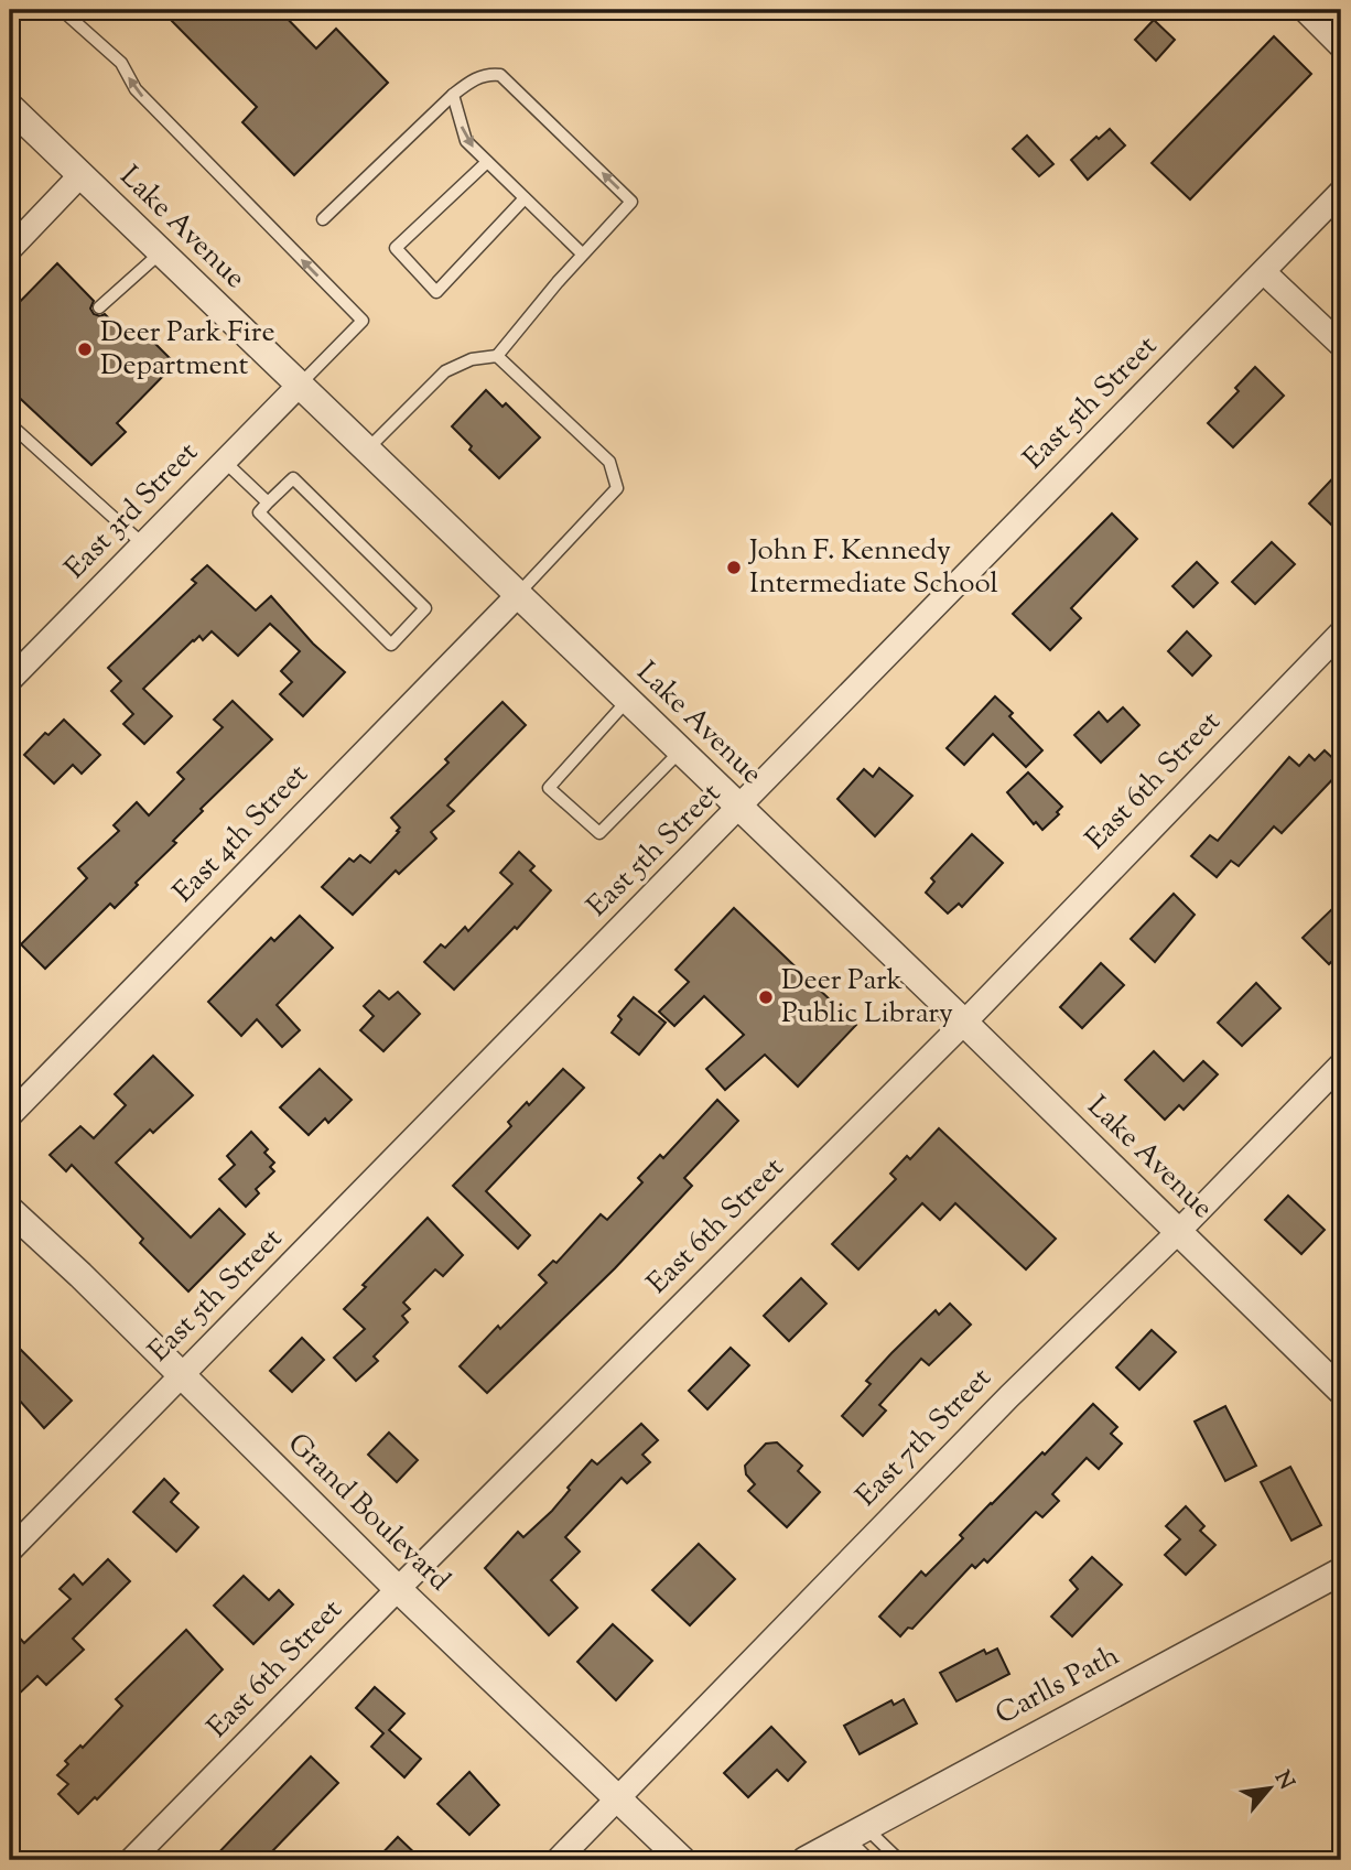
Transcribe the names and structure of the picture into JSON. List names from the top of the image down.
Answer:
{
  "streets": {
    "street": [
      "Lake Avenue",
      "East 5th Street",
      "East 3rd Street",
      "East 6th Street",
      "East 4th Street",
      "East 7th Street",
      "Grand Boulevard",
      "Carlls Path"
    ]
  },
  "crossings": [
    ["Lake Avenue", "East 5th Street"],
    ["Lake Avenue", "East 3rd Street"],
    ["Lake Avenue", "East 6th Street"],
    ["Lake Avenue", "East 4th Street"],
    ["Lake Avenue", "East 7th Street"],
    ["East 5th Street", "Grand Boulevard"],
    ["East 6th Street", "Grand Boulevard"],
    ["East 7th Street", "Grand Boulevard"]
  ],
  "places": ["Deer Park Fire Department", "John F. Kennedy Intermediate School", "Deer Park Public Library"],
  "north": "top right"
}
